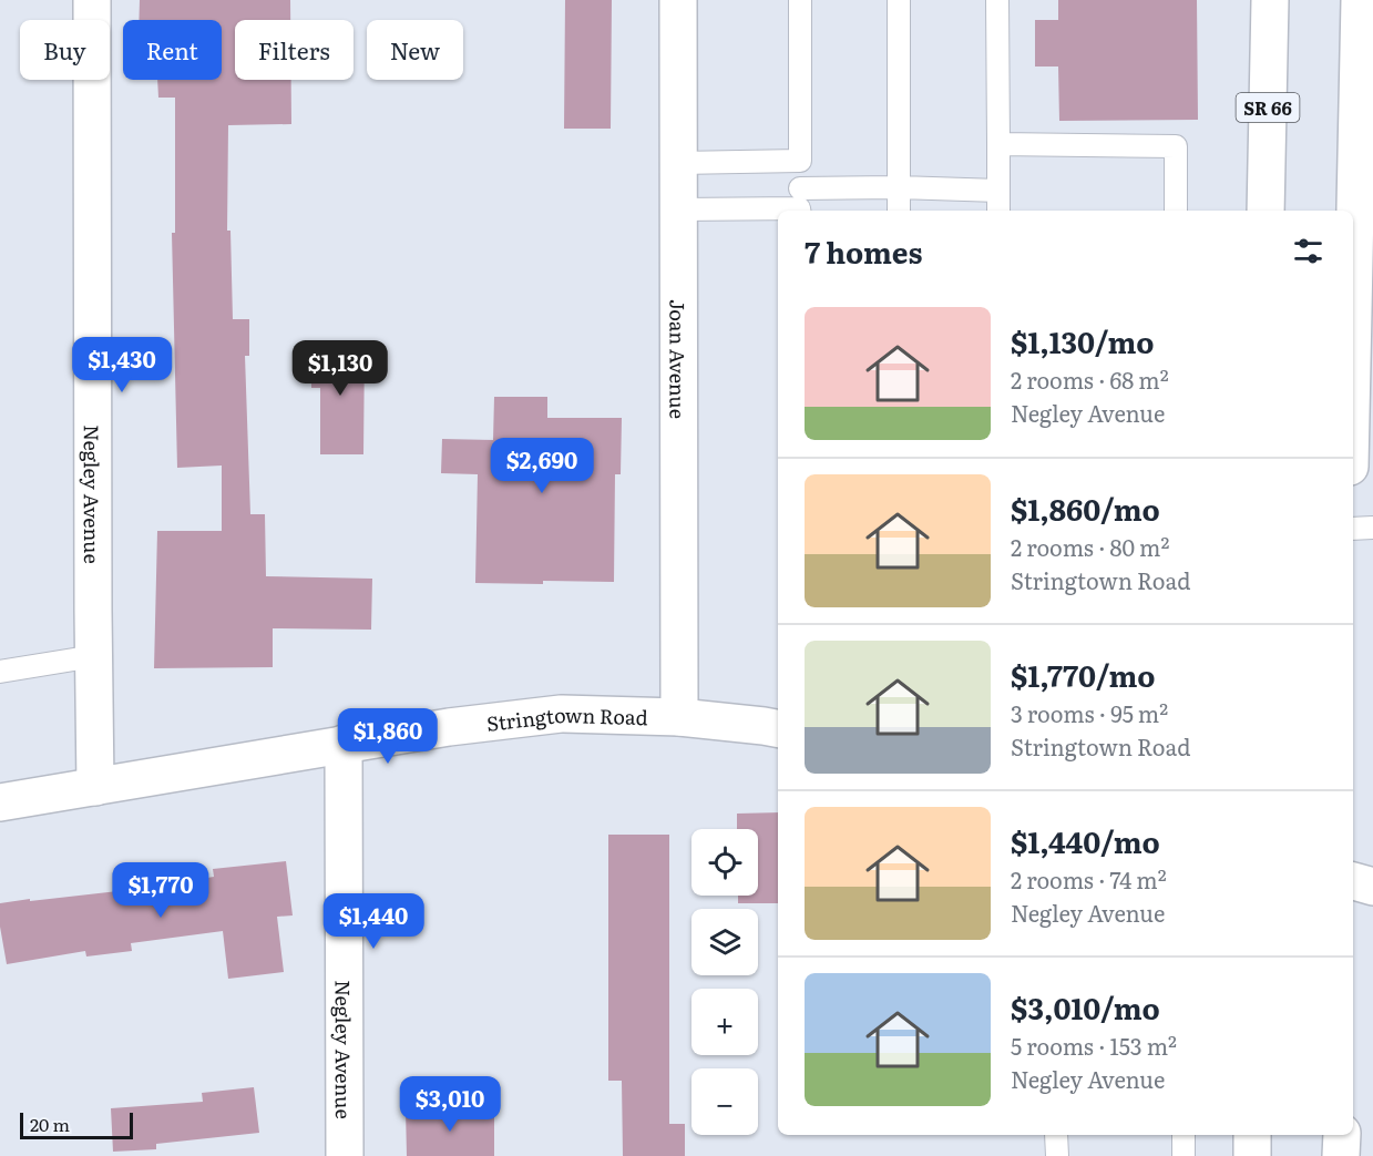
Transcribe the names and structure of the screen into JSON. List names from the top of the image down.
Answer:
{
  "streets": {
    "street": [
      "SR 66",
      "Joan Avenue",
      "Negley Avenue",
      "Stringtown Road"
    ]
  },
  "crossings": [
    ["Joan Avenue", "Stringtown Road"],
    ["Negley Avenue", "Stringtown Road"]
  ],
  "scale_bar": "20 m",
  "page": {
    "chip": [
      "Buy",
      "Rent",
      "Filters",
      "New"
    ],
    "heading": "7 homes",
    "list": [
      {
        "name": "$1,130/mo",
        "note": "2 rooms · 68 m² · Negley Avenue"
      },
      {
        "name": "$1,860/mo",
        "note": "2 rooms · 80 m² · Stringtown Road"
      },
      {
        "name": "$1,770/mo",
        "note": "3 rooms · 95 m² · Stringtown Road"
      },
      {
        "name": "$1,440/mo",
        "note": "2 rooms · 74 m² · Negley Avenue"
      },
      {
        "name": "$3,010/mo",
        "note": "5 rooms · 153 m² · Negley Avenue"
      }
    ],
    "price": [
      "$1,430",
      "$1,130",
      "$2,690",
      "$1,860",
      "$1,770",
      "$1,440",
      "$3,010"
    ],
    "map_buttons": ["+", "−"],
    "scale": "20 m"
  }
}
